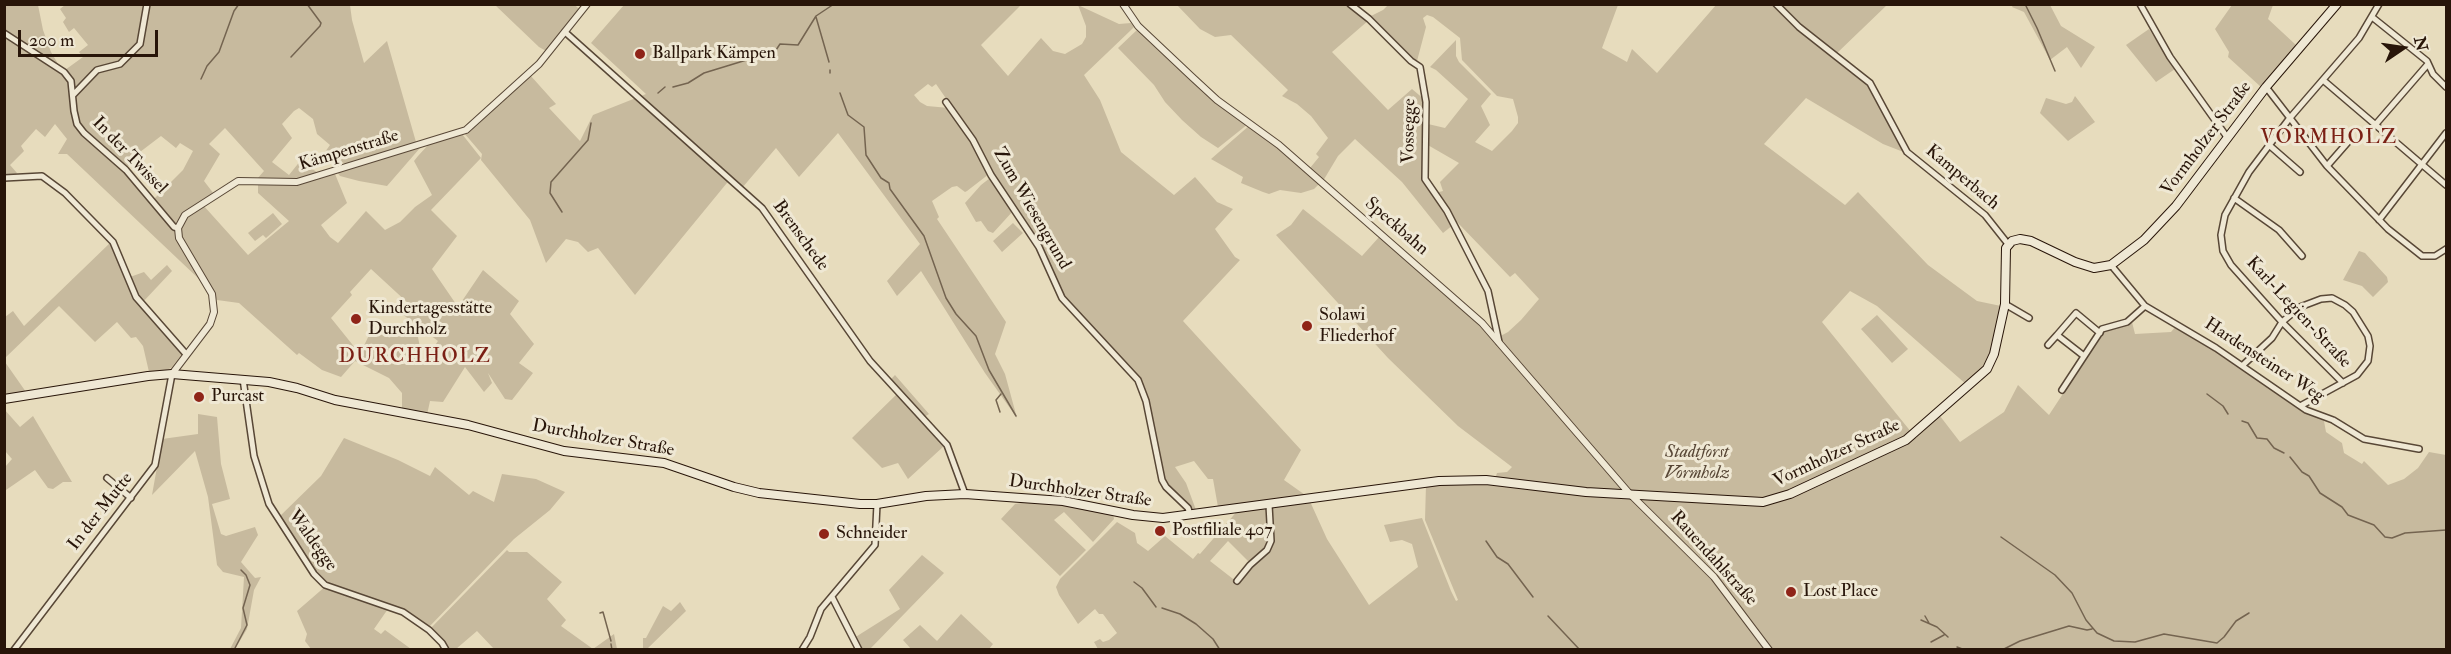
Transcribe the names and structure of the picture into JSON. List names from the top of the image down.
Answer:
{
  "streets": {
    "main road": ["Vormholzer Straße", "Durchholzer Straße"],
    "street": [
      "Vossegge",
      "Kämpenstraße",
      "In der Twissel",
      "Kamperbach",
      "Zum Wiesengrund",
      "Speckbahn",
      "Brenschede",
      "Karl-Legien-Straße",
      "Hardensteiner Weg",
      "In der Mutte",
      "Waldegge",
      "Rauendahlstraße"
    ]
  },
  "crossings": [
    ["Vossegge", "Speckbahn"],
    ["Vormholzer Straße", "Kamperbach"],
    ["Vormholzer Straße", "Speckbahn"],
    ["Vormholzer Straße", "Hardensteiner Weg"],
    ["Vormholzer Straße", "Durchholzer Straße"],
    ["Vormholzer Straße", "Rauendahlstraße"],
    ["Kämpenstraße", "In der Twissel"],
    ["Kämpenstraße", "Brenschede"],
    ["Zum Wiesengrund", "Durchholzer Straße"],
    ["Speckbahn", "Durchholzer Straße"],
    ["Speckbahn", "Rauendahlstraße"],
    ["Brenschede", "Durchholzer Straße"],
    ["Durchholzer Straße", "In der Mutte"],
    ["Durchholzer Straße", "Waldegge"],
    ["Durchholzer Straße", "Rauendahlstraße"]
  ],
  "districts": ["VORMHOLZ", "DURCHHOLZ"],
  "parks": ["Stadtforst Vormholz"],
  "places": [
    "Ballpark Kämpen",
    "Kindertagesstätte Durchholz",
    "Solawi Fliederhof",
    "Purcast",
    "Postfiliale 407",
    "Schneider",
    "Lost Place"
  ],
  "scale_bar": "200 m",
  "north": "right"
}
